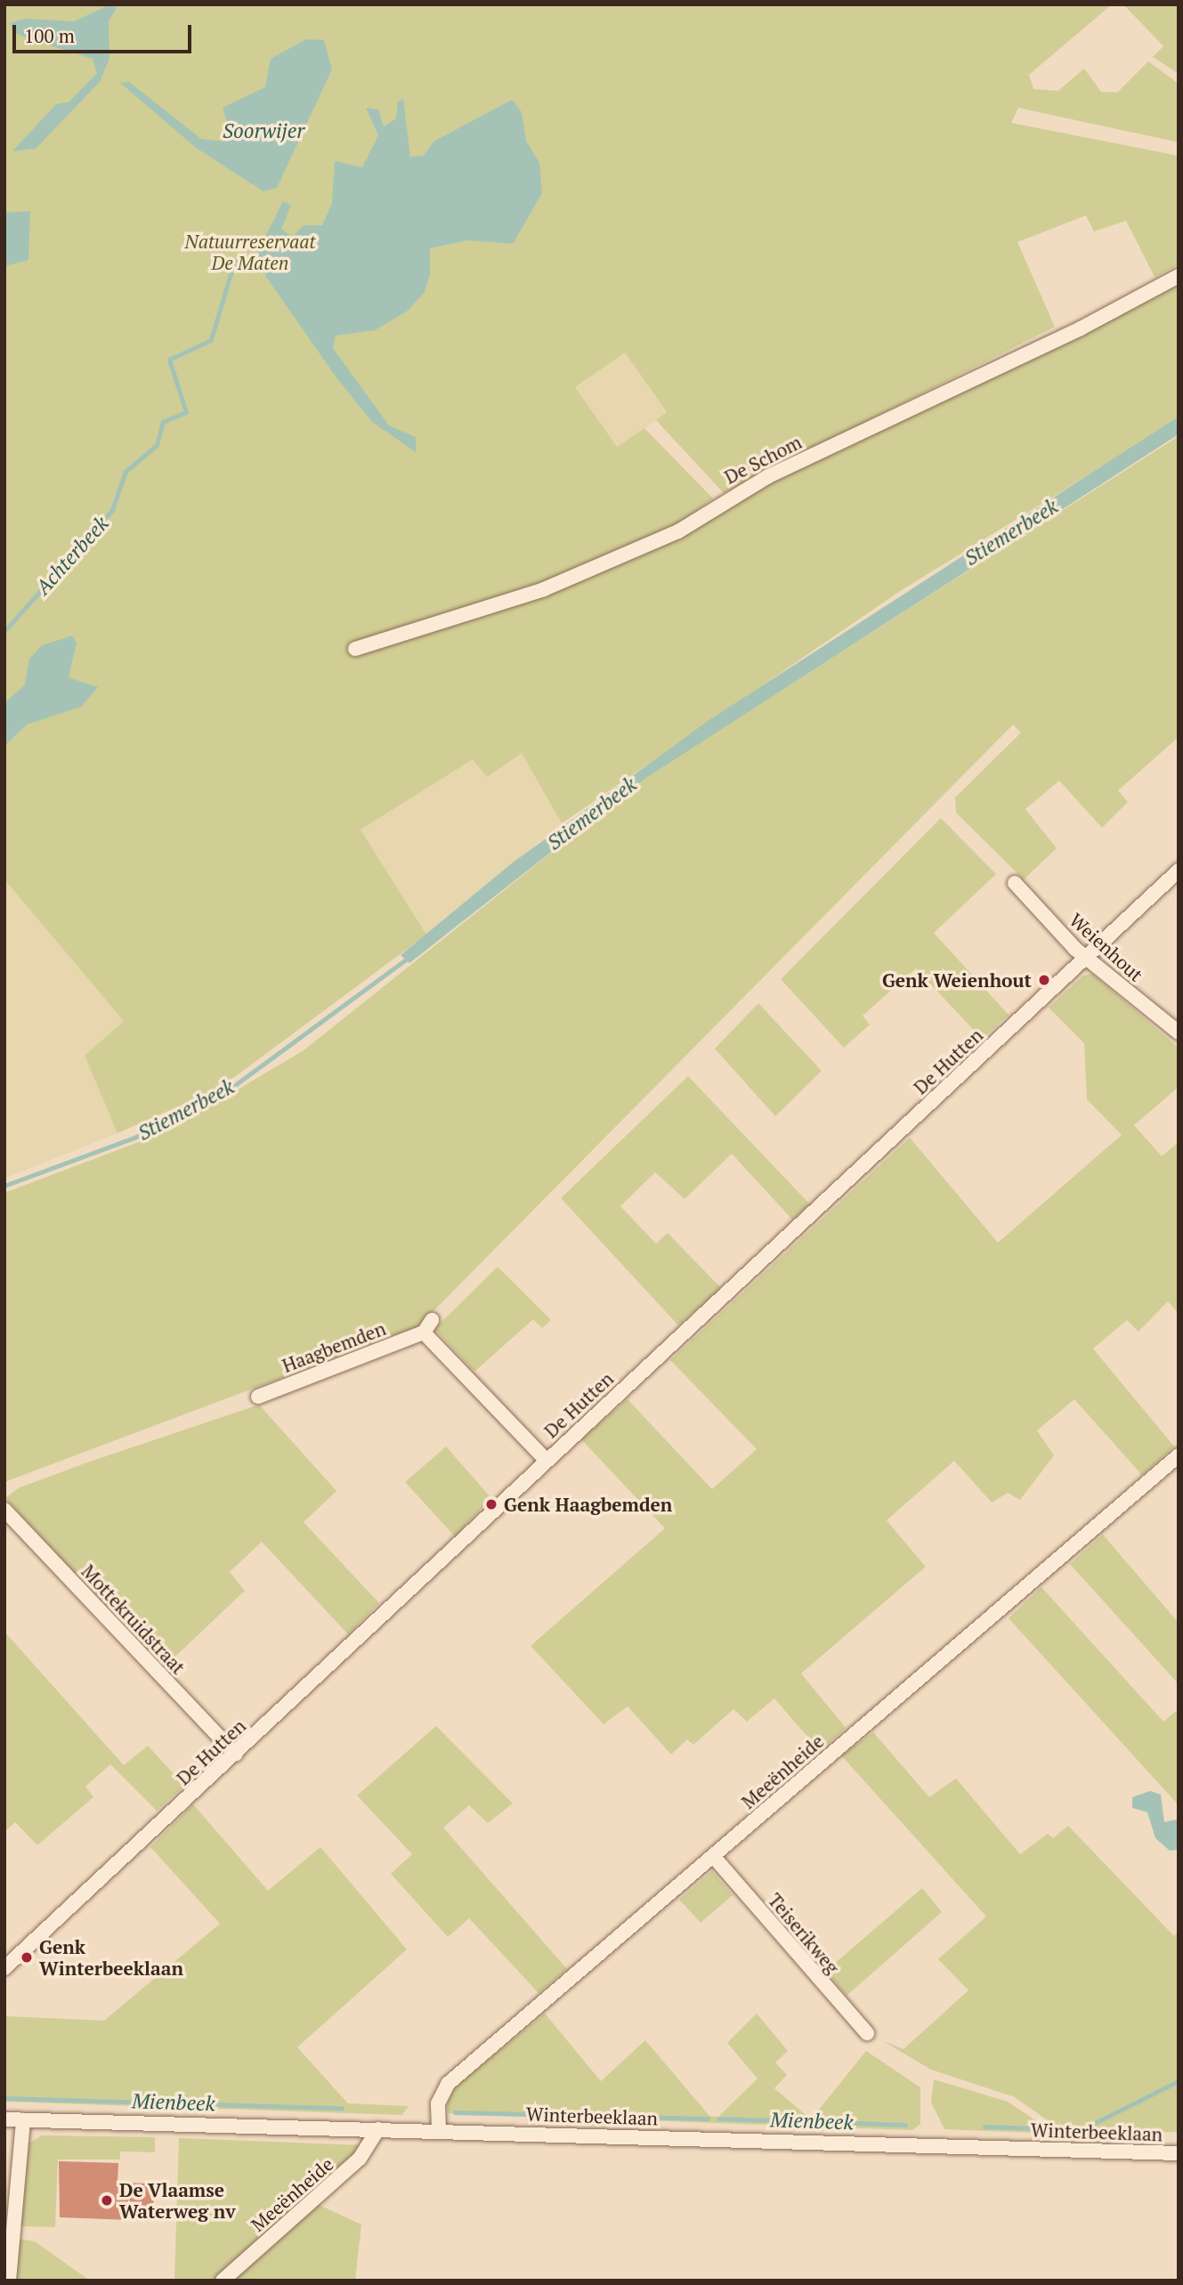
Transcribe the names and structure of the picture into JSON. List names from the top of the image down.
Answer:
{
  "streets": {
    "street": [
      "De Schom",
      "Weienhout",
      "De Hutten",
      "Haagbemden",
      "Mottekruidstraat",
      "Meeënheide",
      "Teiserikweg",
      "Winterbeeklaan"
    ]
  },
  "crossings": [
    ["Weienhout", "De Hutten"],
    ["De Hutten", "Haagbemden"],
    ["De Hutten", "Mottekruidstraat"],
    ["Meeënheide", "Teiserikweg"],
    ["Meeënheide", "Winterbeeklaan"]
  ],
  "water": [
    "Soorwijer",
    "Stiemerbeek",
    "Achterbeek",
    "Mienbeek"
  ],
  "parks": ["Natuurreservaat De Maten"],
  "places": [
    "Genk Weienhout",
    "Genk Haagbemden",
    "Genk Winterbeeklaan",
    "De Vlaamse Waterweg nv"
  ],
  "scale_bar": "100 m"
}
